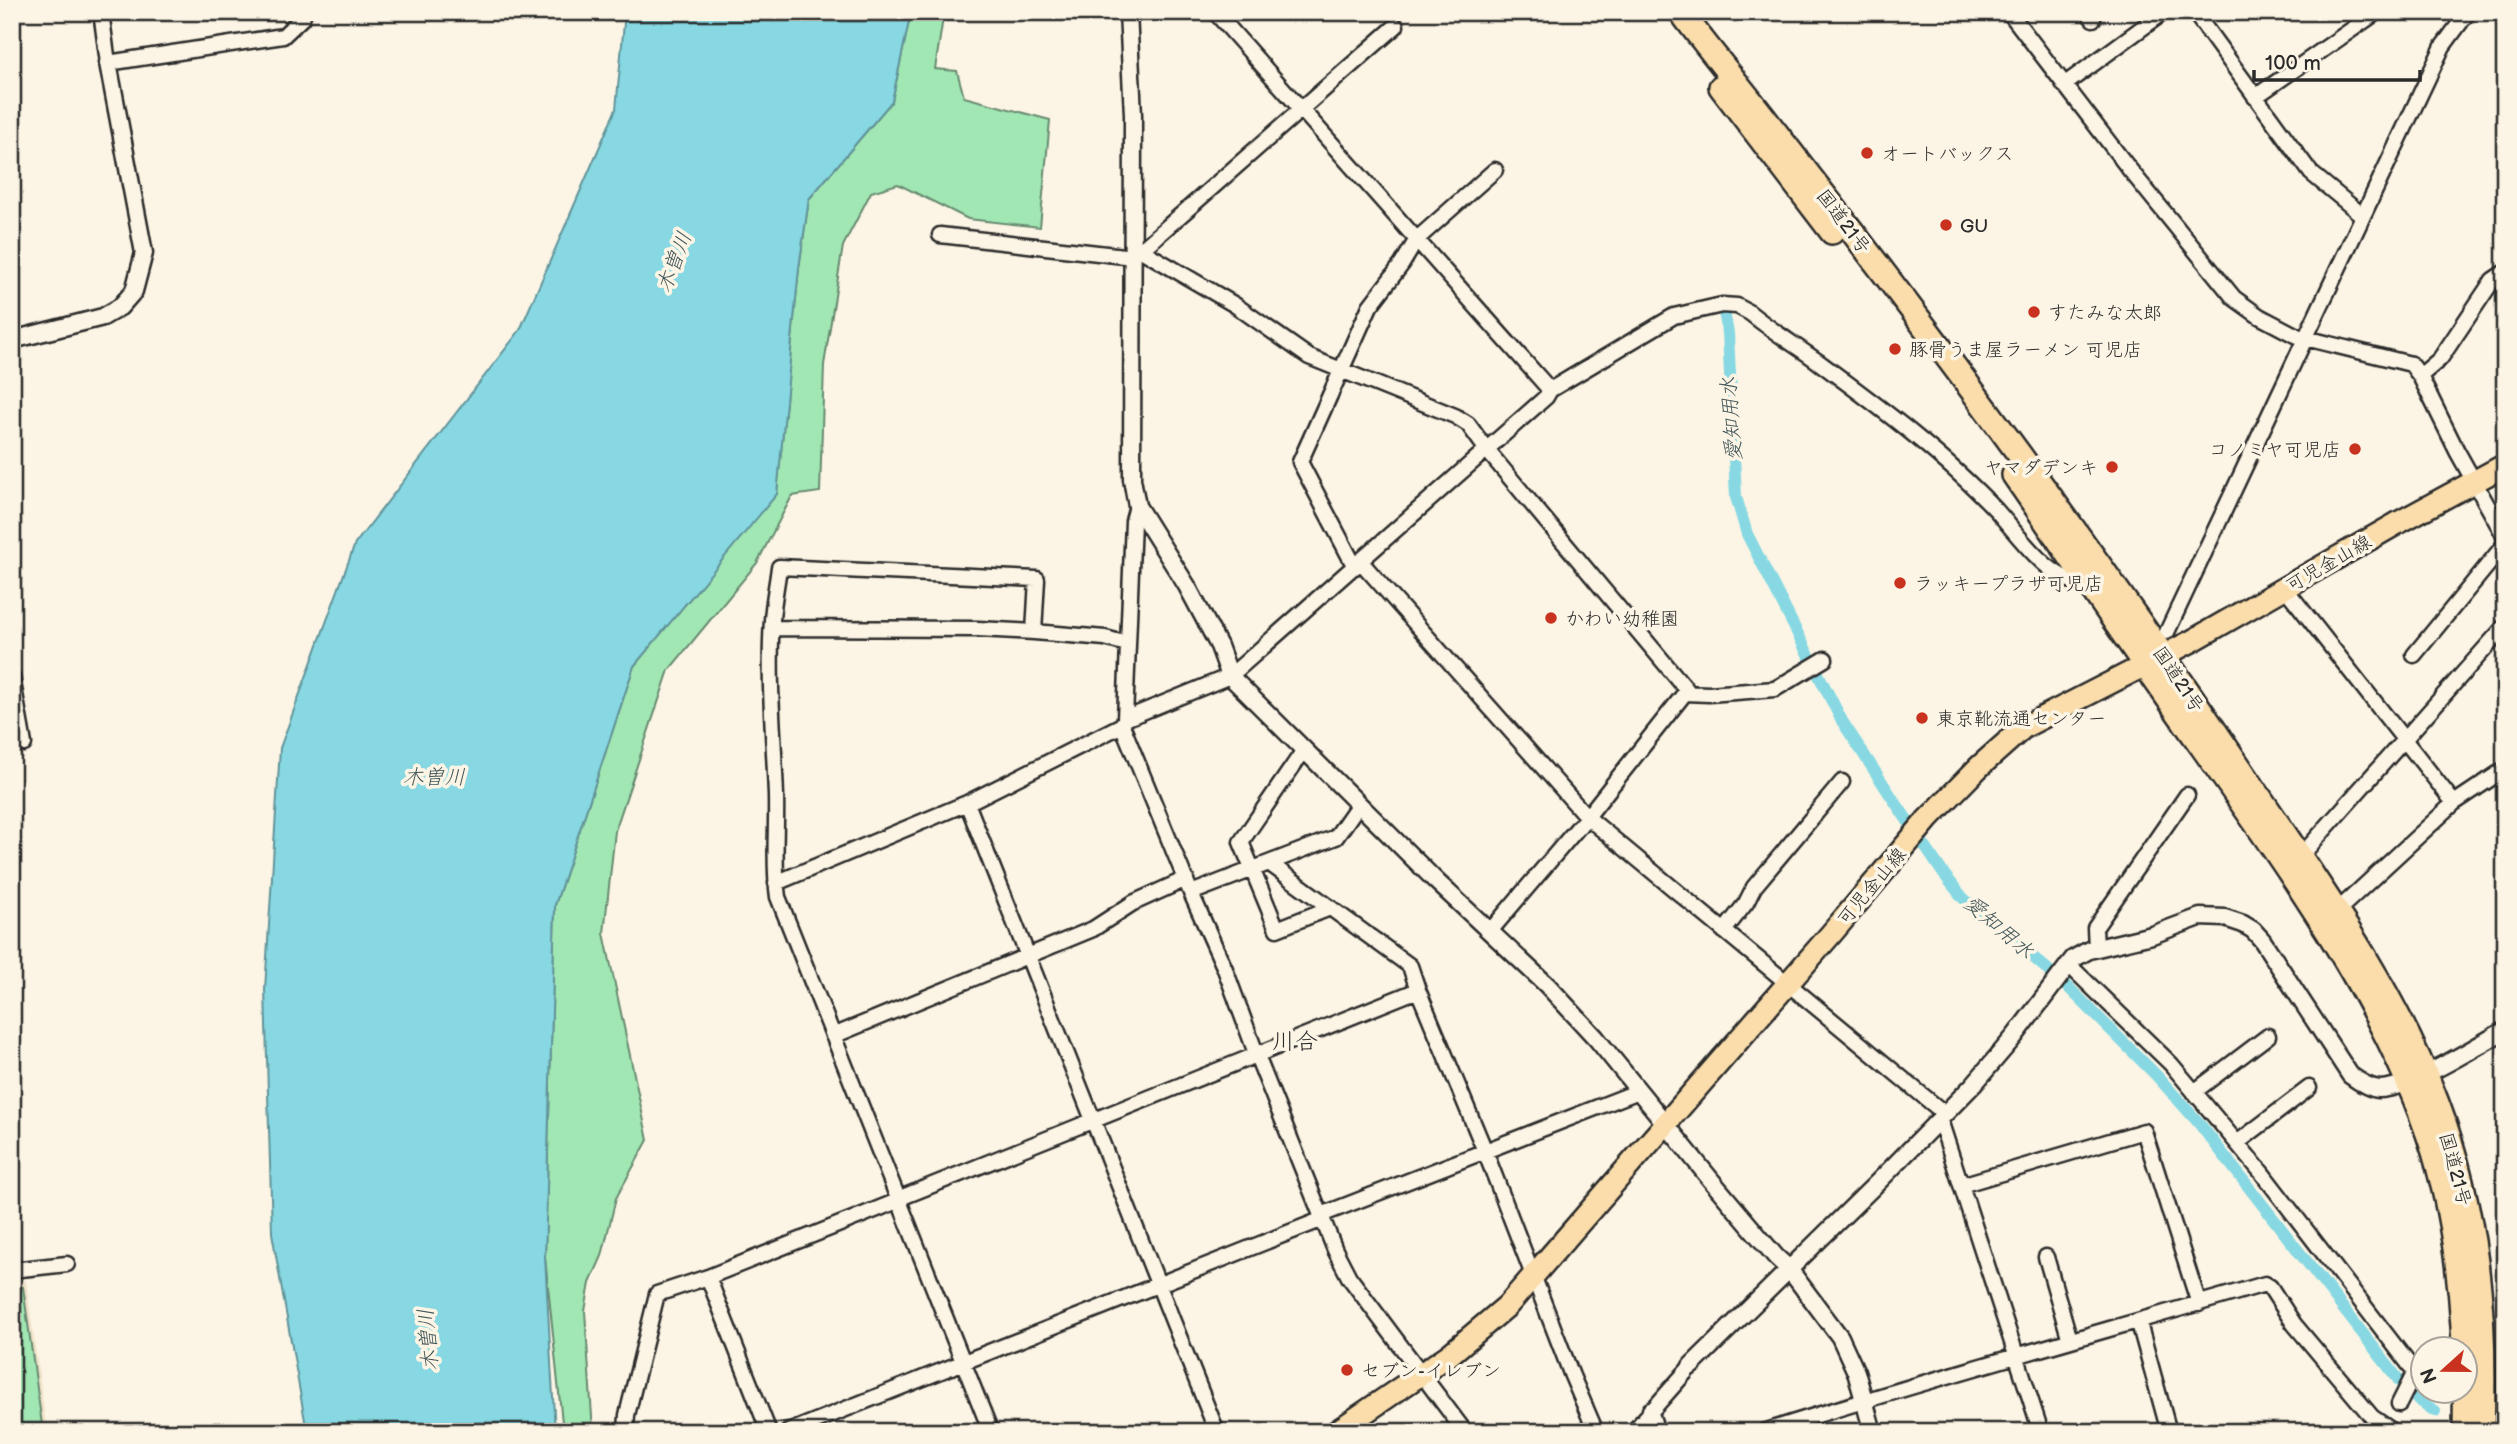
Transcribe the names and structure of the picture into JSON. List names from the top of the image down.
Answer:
{
  "streets": {
    "highway": ["国道21号"],
    "main road": ["可児金山線"]
  },
  "crossings": [
    ["国道21号", "可児金山線"]
  ],
  "districts": ["川合"],
  "water": ["木曽川", "愛知用水"],
  "places": [
    "オートバックス",
    "GU",
    "すたみな太郎",
    "豚骨うま屋ラーメン 可児店",
    "コノミヤ可児店",
    "ヤマダデンキ",
    "ラッキープラザ可児店",
    "かわい幼稚園",
    "東京靴流通センター",
    "セブン-イレブン"
  ],
  "scale_bar": "100 m",
  "north": "left"
}
